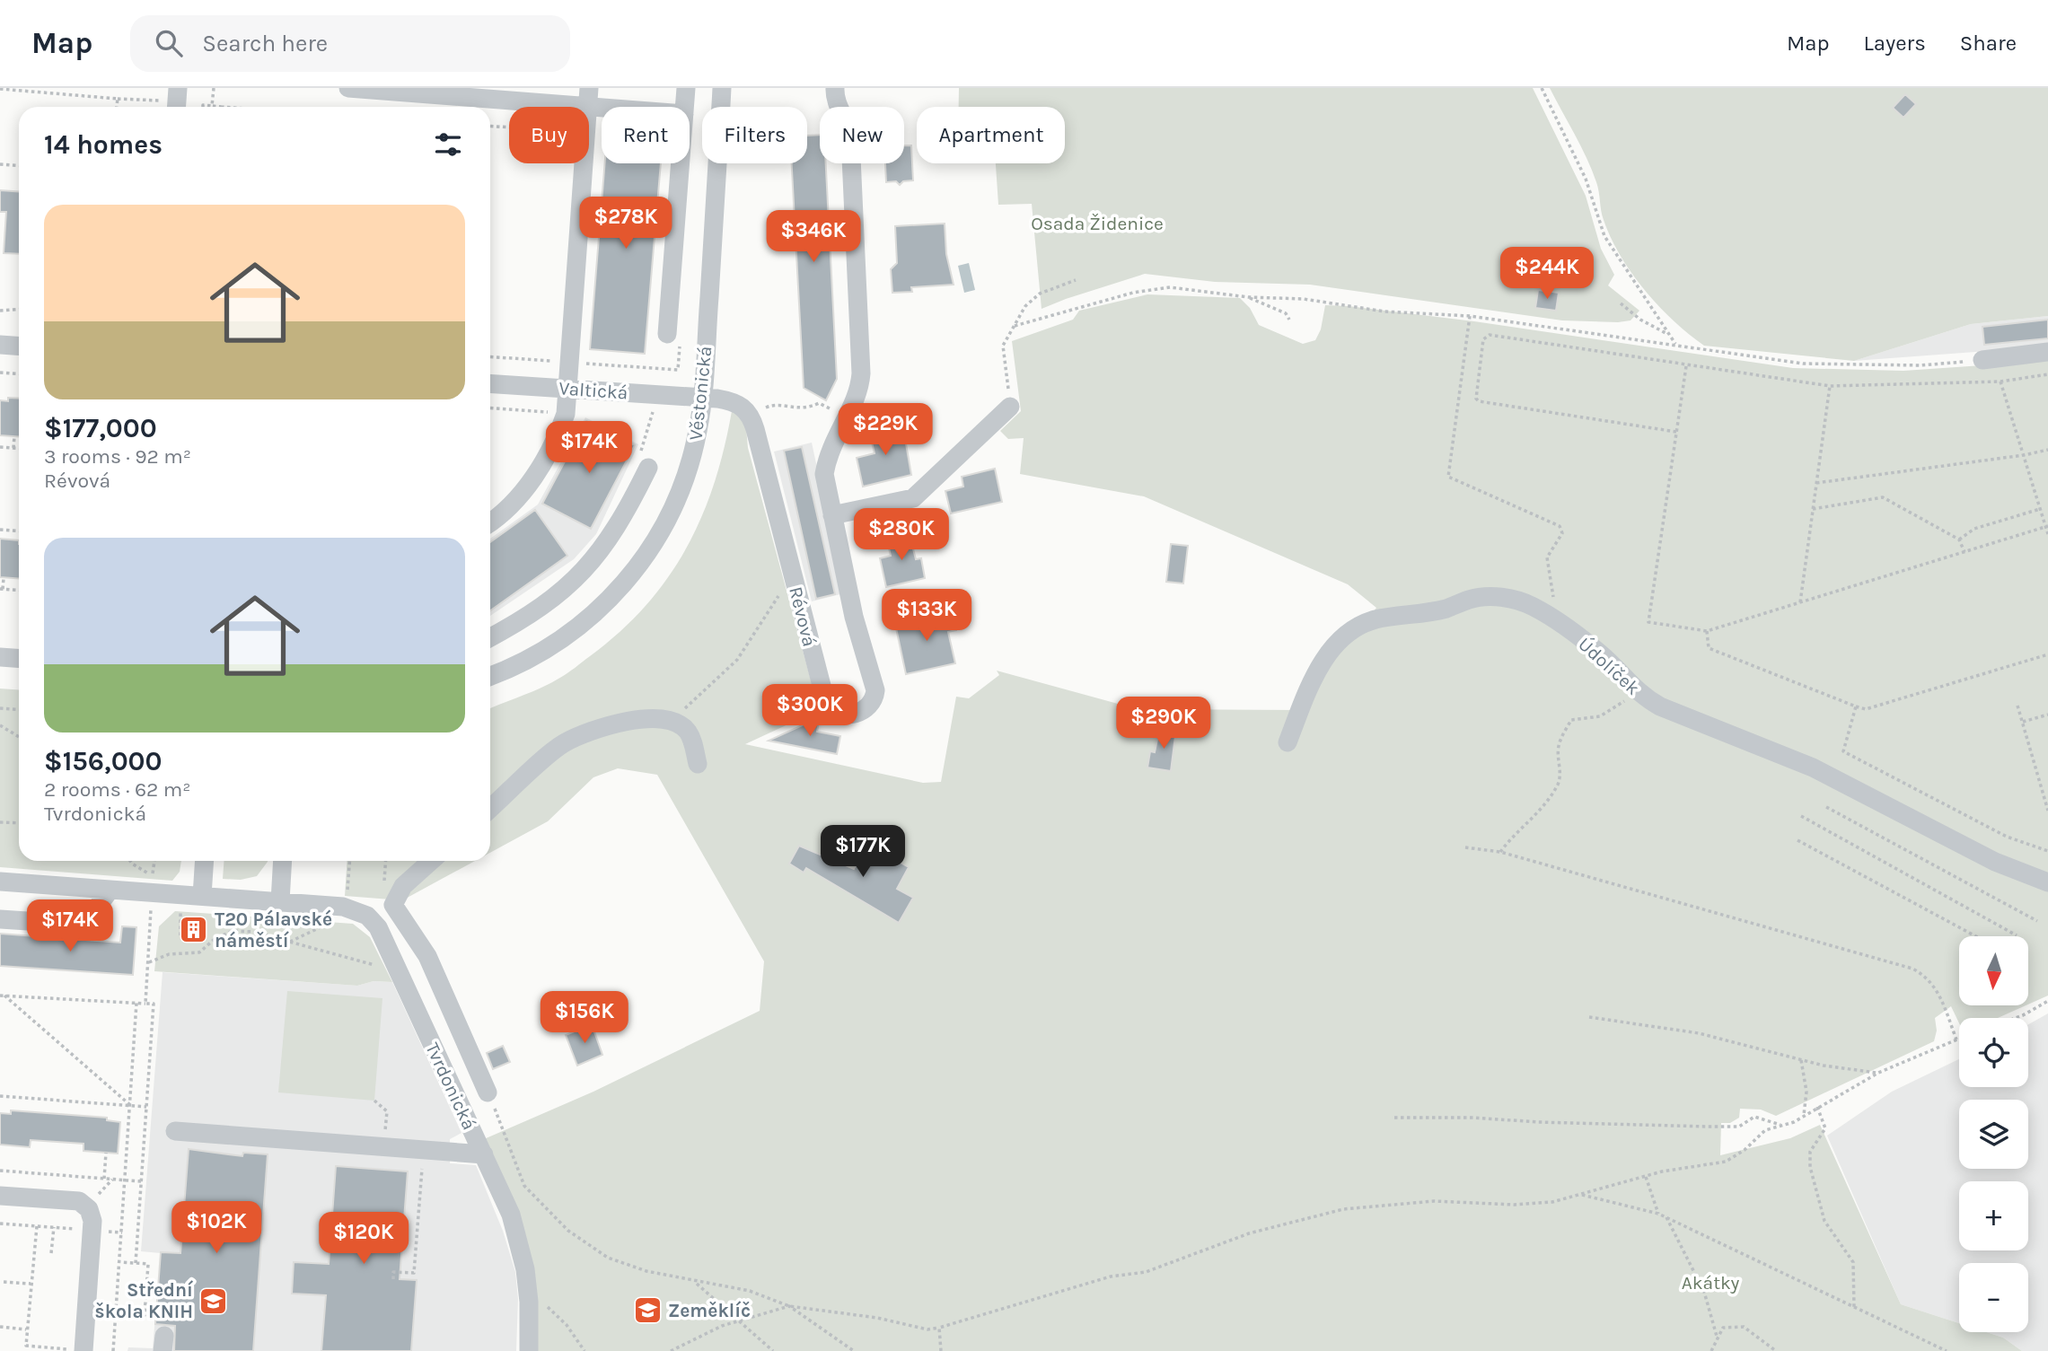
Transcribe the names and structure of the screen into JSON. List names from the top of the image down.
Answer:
{
  "streets": {
    "street": [
      "Valtická",
      "Věstonická",
      "Révová",
      "Údolíček",
      "Tvrdonická"
    ]
  },
  "crossings": [
    ["Valtická", "Věstonická"]
  ],
  "parks": ["Osada Židenice", "Akátky"],
  "places": {
    "building": ["T20 Pálavské náměstí"],
    "school or university": ["Střední škola KNIH", "Zeměklíč"]
  },
  "north": "bottom",
  "page": {
    "header": "Map",
    "search": "Search here",
    "nav": ["Map", "Layers", "Share"],
    "chip": [
      "Buy",
      "Rent",
      "Filters",
      "New",
      "Apartment"
    ],
    "heading": "14 homes",
    "list": [
      {
        "name": "$177,000",
        "note": "3 rooms · 92 m² · Révová"
      },
      {
        "name": "$156,000",
        "note": "2 rooms · 62 m² · Tvrdonická"
      }
    ],
    "price": [
      "$278K",
      "$346K",
      "$244K",
      "$229K",
      "$174K",
      "$280K",
      "$133K",
      "$300K",
      "$290K",
      "$177K",
      "$174K",
      "$156K",
      "$102K",
      "$120K"
    ],
    "map_buttons": ["+", "−"]
  }
}
